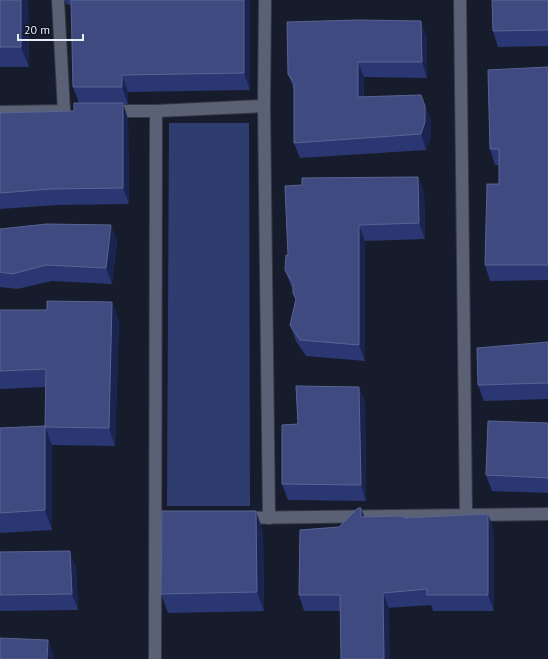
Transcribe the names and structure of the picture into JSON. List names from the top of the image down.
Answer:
{
  "scale_bar": "20 m"
}
